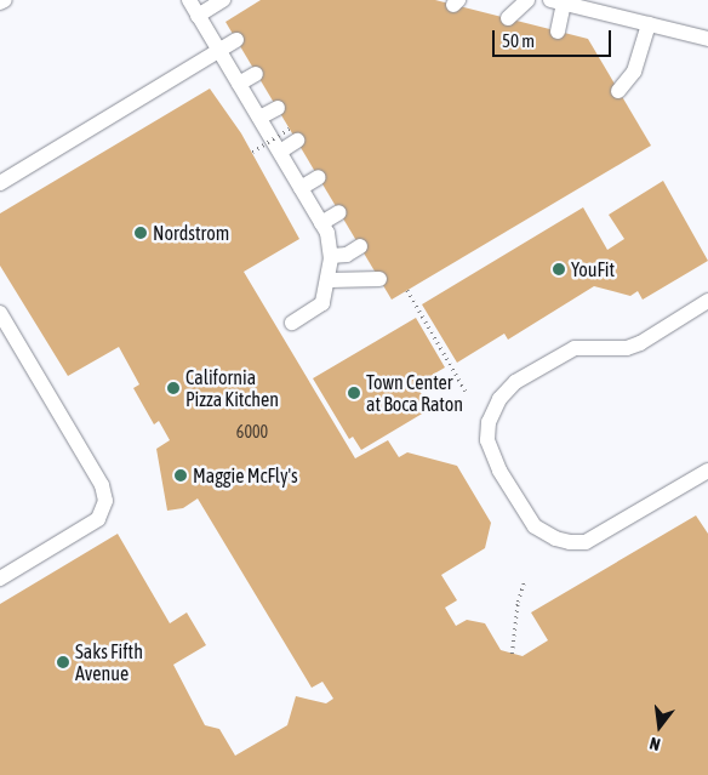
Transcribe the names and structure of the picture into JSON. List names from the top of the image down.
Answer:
{
  "places": [
    "Nordstrom",
    "YouFit",
    "California Pizza Kitchen",
    "Town Center at Boca Raton",
    "Maggie McFly's",
    "Saks Fifth Avenue"
  ],
  "house_numbers": ["6000"],
  "scale_bar": "50 m",
  "north": "bottom"
}
